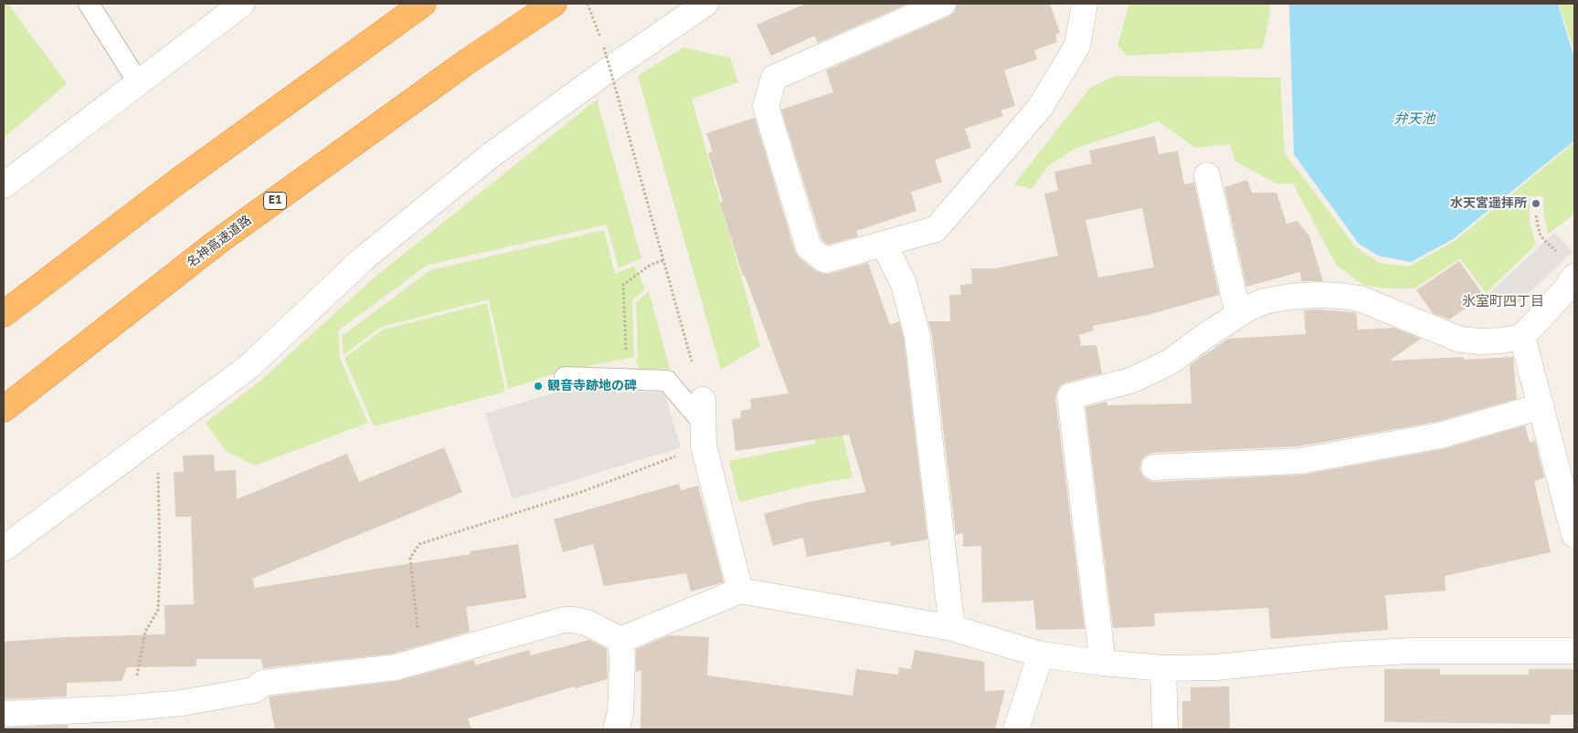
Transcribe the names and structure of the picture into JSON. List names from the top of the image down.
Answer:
{
  "streets": {
    "highway": ["E1", "名神高速道路"]
  },
  "districts": ["氷室町四丁目"],
  "water": ["弁天池"],
  "places": ["水天宮遥拝所", "観音寺跡地の碑"]
}
